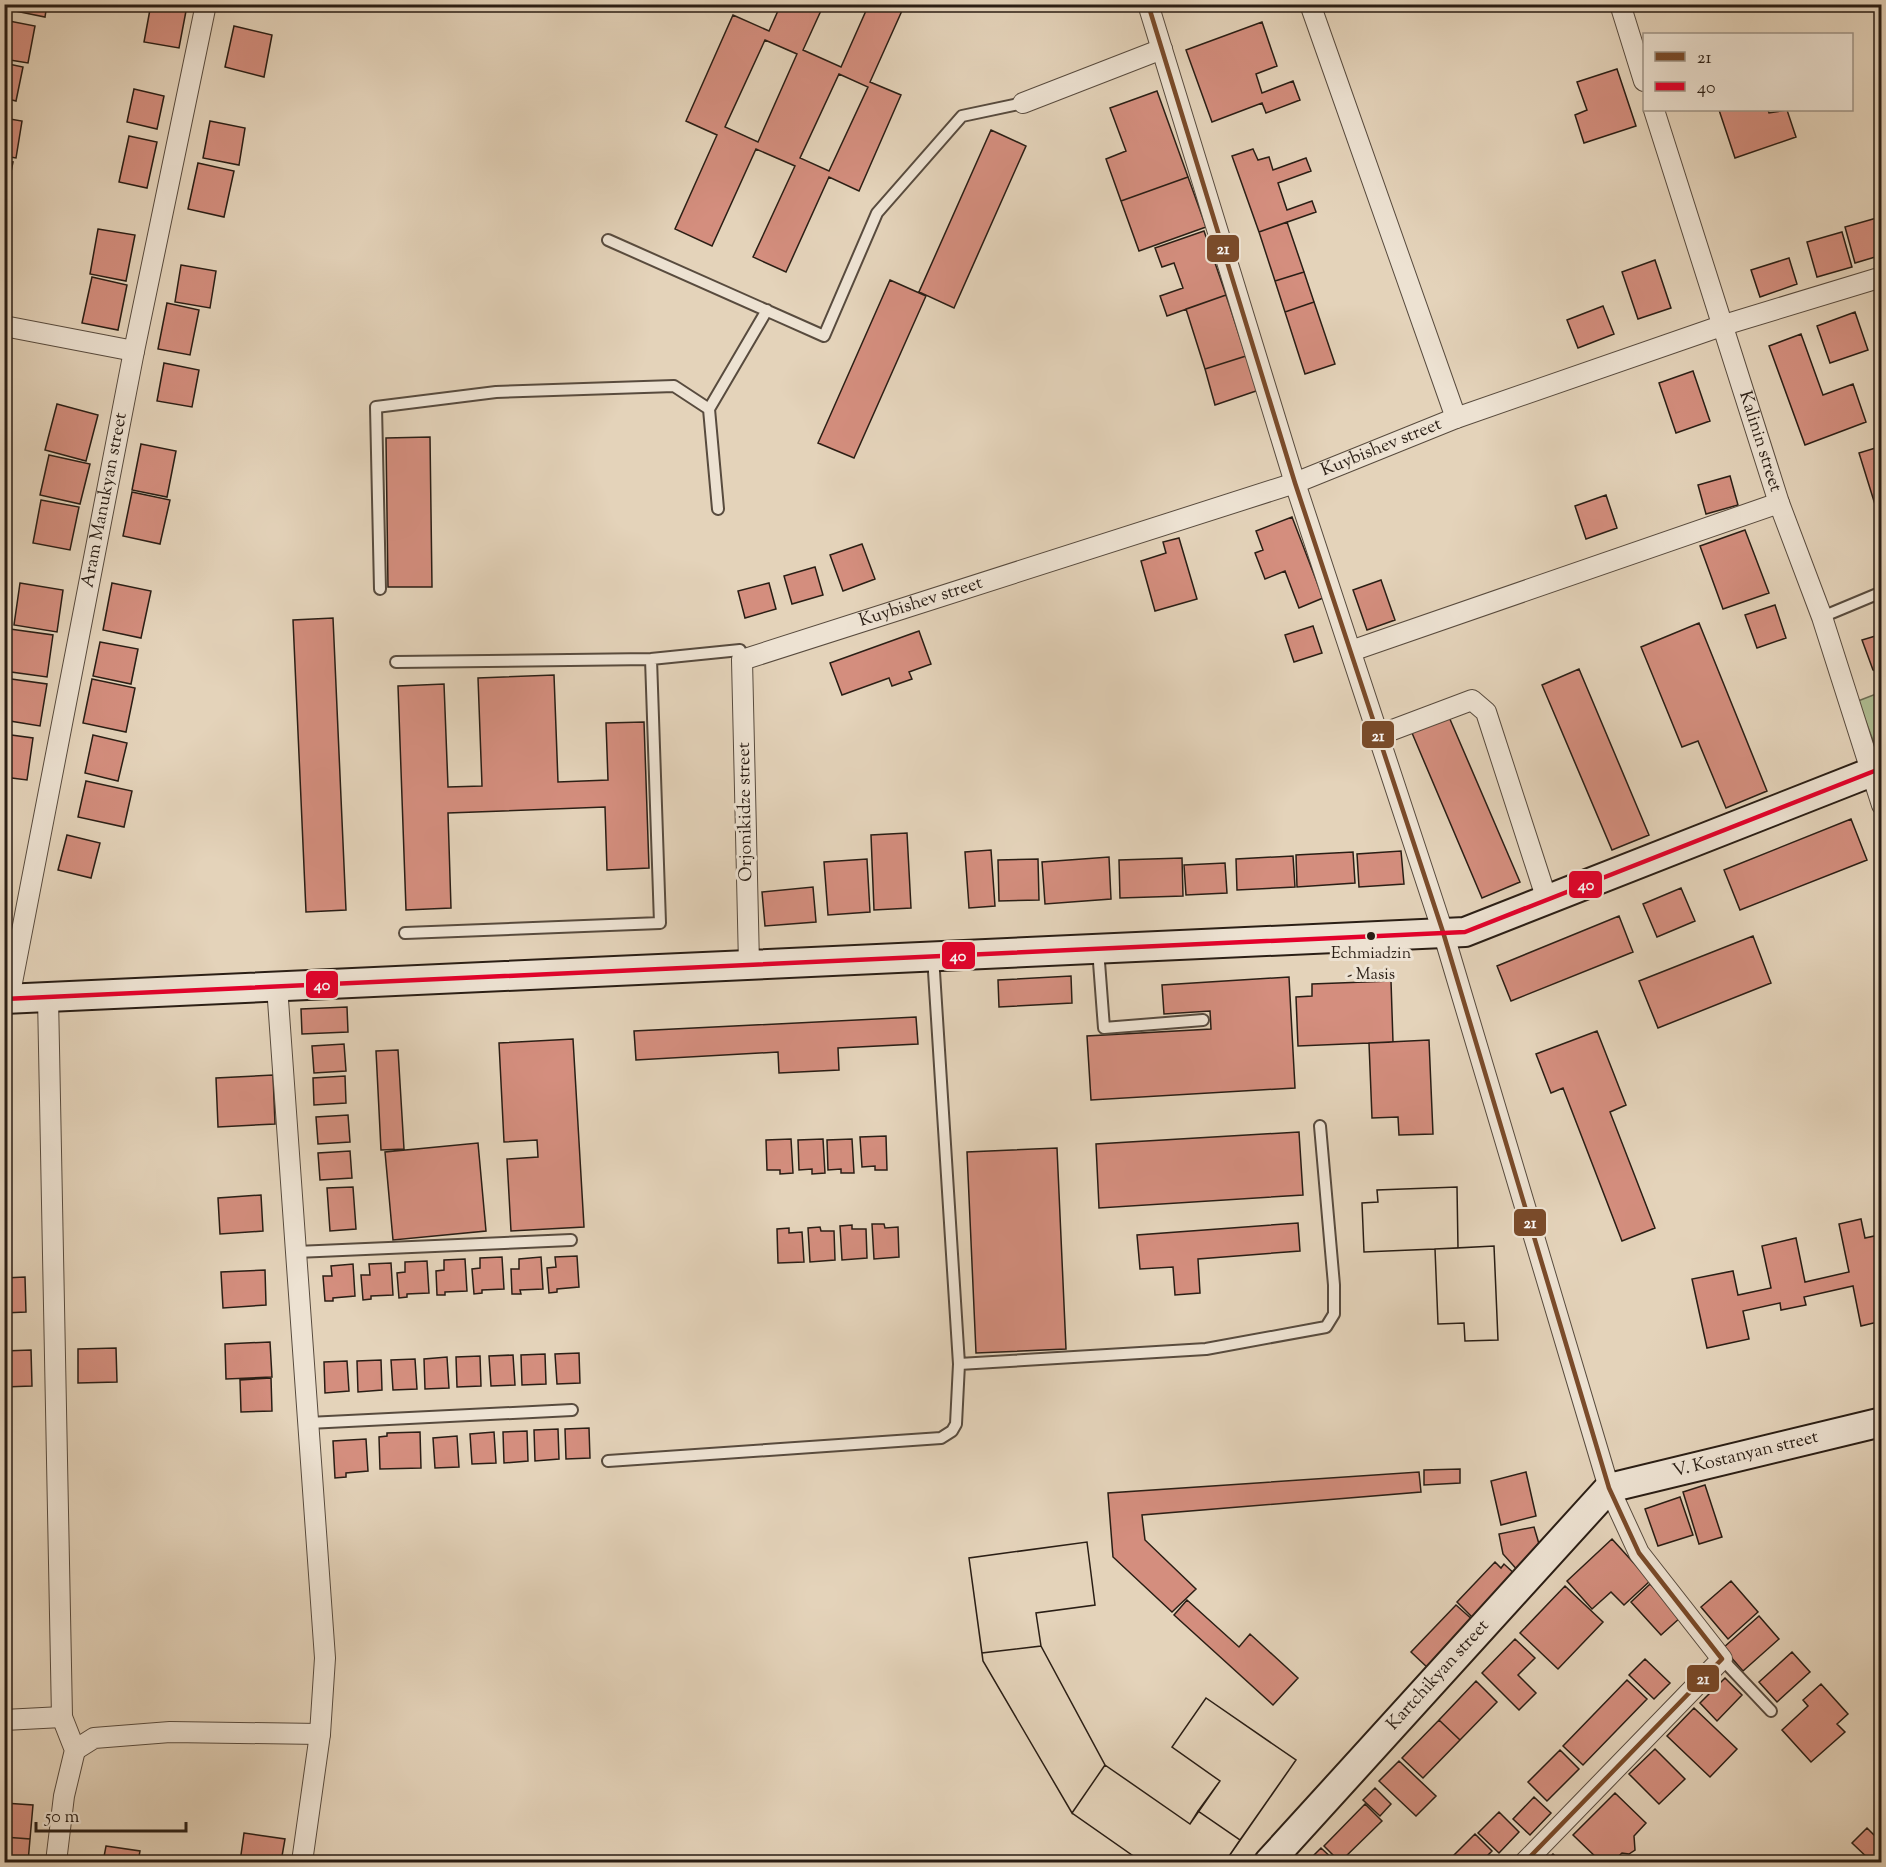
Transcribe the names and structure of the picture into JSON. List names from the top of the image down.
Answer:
{
  "streets": {
    "main road": ["V. Kostanyan street", "Kartchikyan street"],
    "street": [
      "Kalinin street",
      "Kuybishev street",
      "Aram Manukyan street",
      "Orjonikidze street"
    ]
  },
  "crossings": [
    ["Kalinin street", "Kuybishev street"],
    ["Kuybishev street", "Orjonikidze street"],
    ["V. Kostanyan street", "Kartchikyan street"]
  ],
  "places": ["Echmiadzin - Masis"],
  "lines": ["transit line 21", "transit line 40"],
  "legend": ["21", "40"],
  "scale_bar": "50 m"
}
